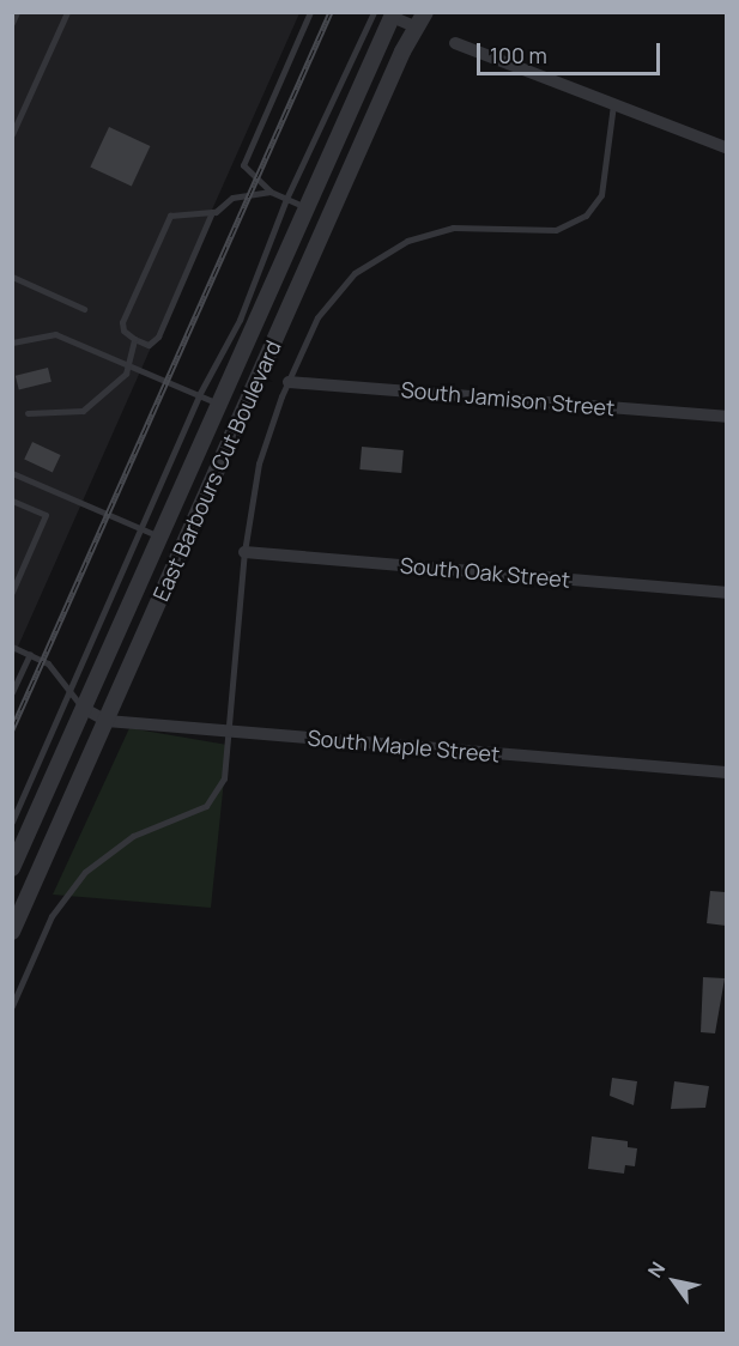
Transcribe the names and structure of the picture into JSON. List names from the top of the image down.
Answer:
{
  "streets": {
    "street": [
      "South Jamison Street",
      "East Barbours Cut Boulevard",
      "South Oak Street",
      "South Maple Street"
    ]
  },
  "crossings": [
    ["East Barbours Cut Boulevard", "South Maple Street"]
  ],
  "scale_bar": "100 m",
  "north": "top left"
}
